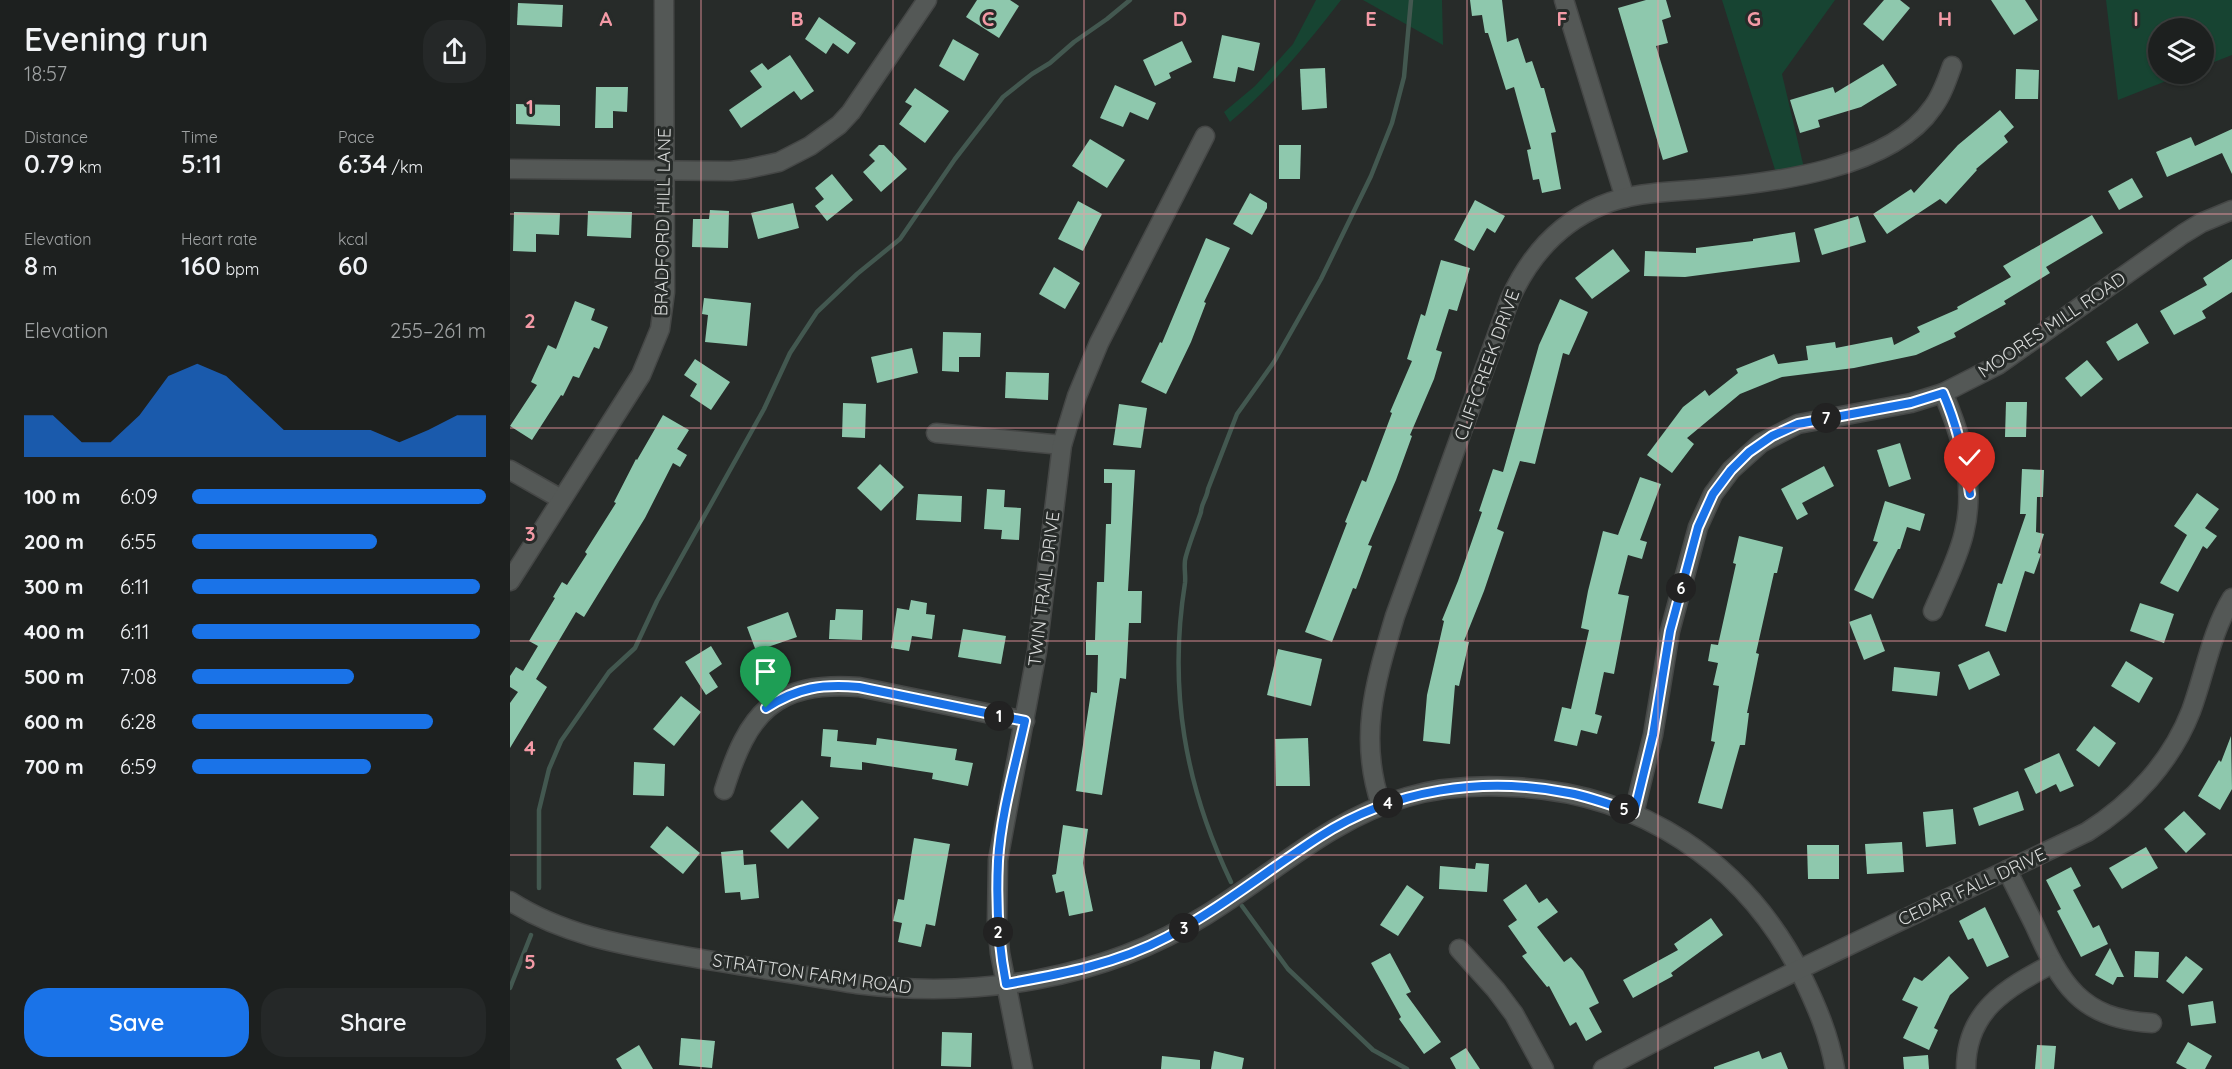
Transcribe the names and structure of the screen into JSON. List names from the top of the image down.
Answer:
{
  "streets": {
    "street": [
      "BRADFORD HILL LANE",
      "MOORES MILL ROAD",
      "CLIFFCREEK DRIVE",
      "TWIN TRAIL DRIVE",
      "CEDAR FALL DRIVE",
      "STRATTON FARM ROAD"
    ]
  },
  "crossings": [
    ["MOORES MILL ROAD", "STRATTON FARM ROAD"],
    ["CLIFFCREEK DRIVE", "STRATTON FARM ROAD"],
    ["TWIN TRAIL DRIVE", "STRATTON FARM ROAD"],
    ["CEDAR FALL DRIVE", "STRATTON FARM ROAD"]
  ],
  "page": {
    "heading": ["Evening run", "18:57"],
    "stats": [
      ["Distance", "0.79 km"],
      ["Time", "5:11"],
      ["Pace", "6:34 /km"],
      ["Elevation", "8 m"],
      ["Heart rate", "160 bpm"],
      ["kcal", "60"]
    ],
    "chart": ["Elevation", "255–261 m"],
    "pins": [
      "7",
      "6",
      "1",
      "4",
      "5",
      "3",
      "2"
    ],
    "list": [
      {
        "name": "100 m",
        "note": "6:09"
      },
      {
        "name": "200 m",
        "note": "6:55"
      },
      {
        "name": "300 m",
        "note": "6:11"
      },
      {
        "name": "400 m",
        "note": "6:11"
      },
      {
        "name": "500 m",
        "note": "7:08"
      },
      {
        "name": "600 m",
        "note": "6:28"
      },
      {
        "name": "700 m",
        "note": "6:59"
      }
    ],
    "buttons": ["Save", "Share"]
  },
  "grid": {
    "columns": [
      "A",
      "B",
      "C",
      "D",
      "E",
      "F",
      "G",
      "H",
      "I"
    ],
    "rows": [
      "1",
      "2",
      "3",
      "4",
      "5"
    ]
  }
}
